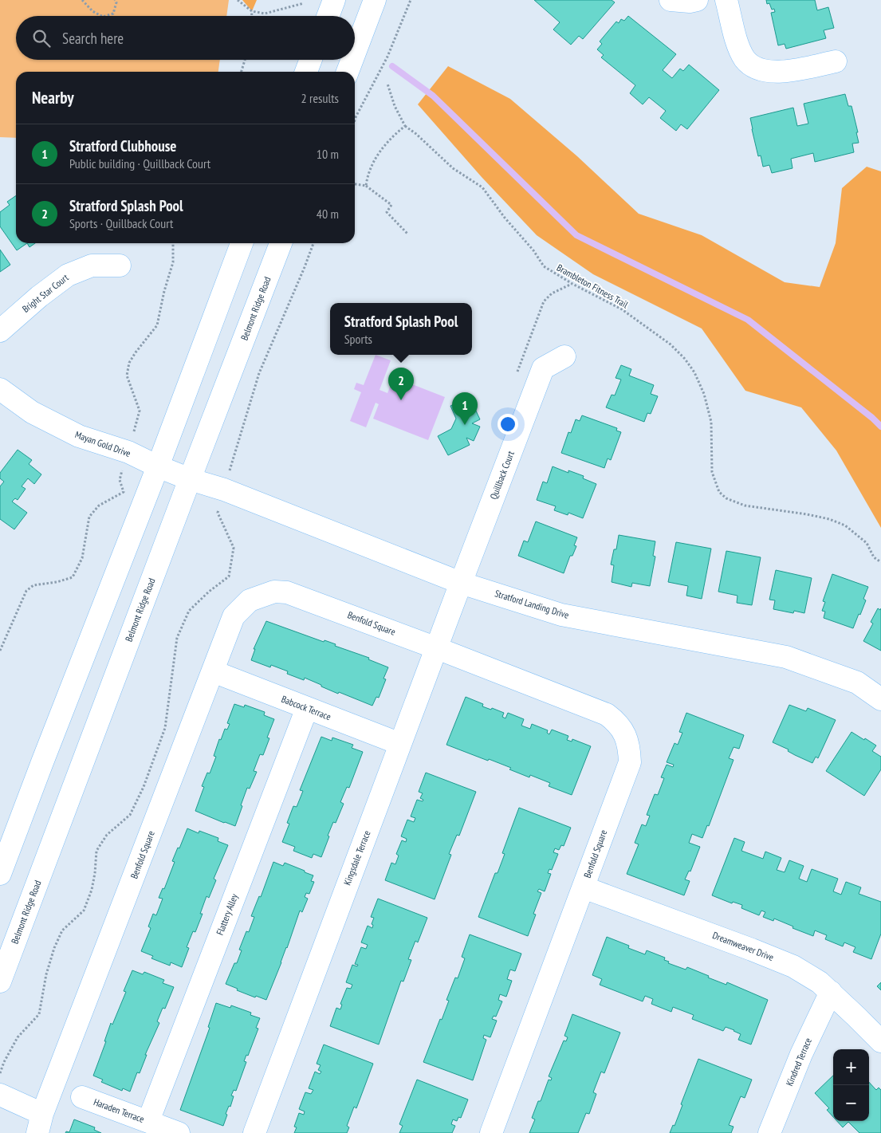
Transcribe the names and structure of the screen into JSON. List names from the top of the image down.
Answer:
{
  "streets": {
    "street": [
      "Bright Star Court",
      "Belmont Ridge Road",
      "Mayan Gold Drive",
      "Quillback Court",
      "Stratford Landing Drive",
      "Benfold Square",
      "Babcock Terrace",
      "Kingsdale Terrace",
      "Flattery Alley",
      "Dreamweaver Drive",
      "Kindred Terrace",
      "Haraden Terrace"
    ],
    "path": ["Brambleton Fitness Trail"]
  },
  "crossings": [
    ["Belmont Ridge Road", "Mayan Gold Drive"],
    ["Belmont Ridge Road", "Stratford Landing Drive"],
    ["Mayan Gold Drive", "Stratford Landing Drive"],
    ["Quillback Court", "Stratford Landing Drive"],
    ["Quillback Court", "Kingsdale Terrace"],
    ["Stratford Landing Drive", "Kingsdale Terrace"],
    ["Benfold Square", "Babcock Terrace"],
    ["Benfold Square", "Kingsdale Terrace"],
    ["Benfold Square", "Dreamweaver Drive"],
    ["Babcock Terrace", "Kingsdale Terrace"],
    ["Babcock Terrace", "Flattery Alley"],
    ["Flattery Alley", "Haraden Terrace"],
    ["Dreamweaver Drive", "Kindred Terrace"]
  ],
  "page": {
    "search": "Search here",
    "heading": ["Nearby", "2 results"],
    "list": [
      {
        "mark": "1",
        "name": "Stratford Clubhouse",
        "note": "Public building · Quillback Court",
        "value": "10 m"
      },
      {
        "mark": "2",
        "name": "Stratford Splash Pool",
        "note": "Sports · Quillback Court",
        "value": "40 m"
      }
    ],
    "popup": ["Stratford Splash Pool", "Sports"],
    "pins": ["2", "1"],
    "map_buttons": ["+", "−"]
  }
}
